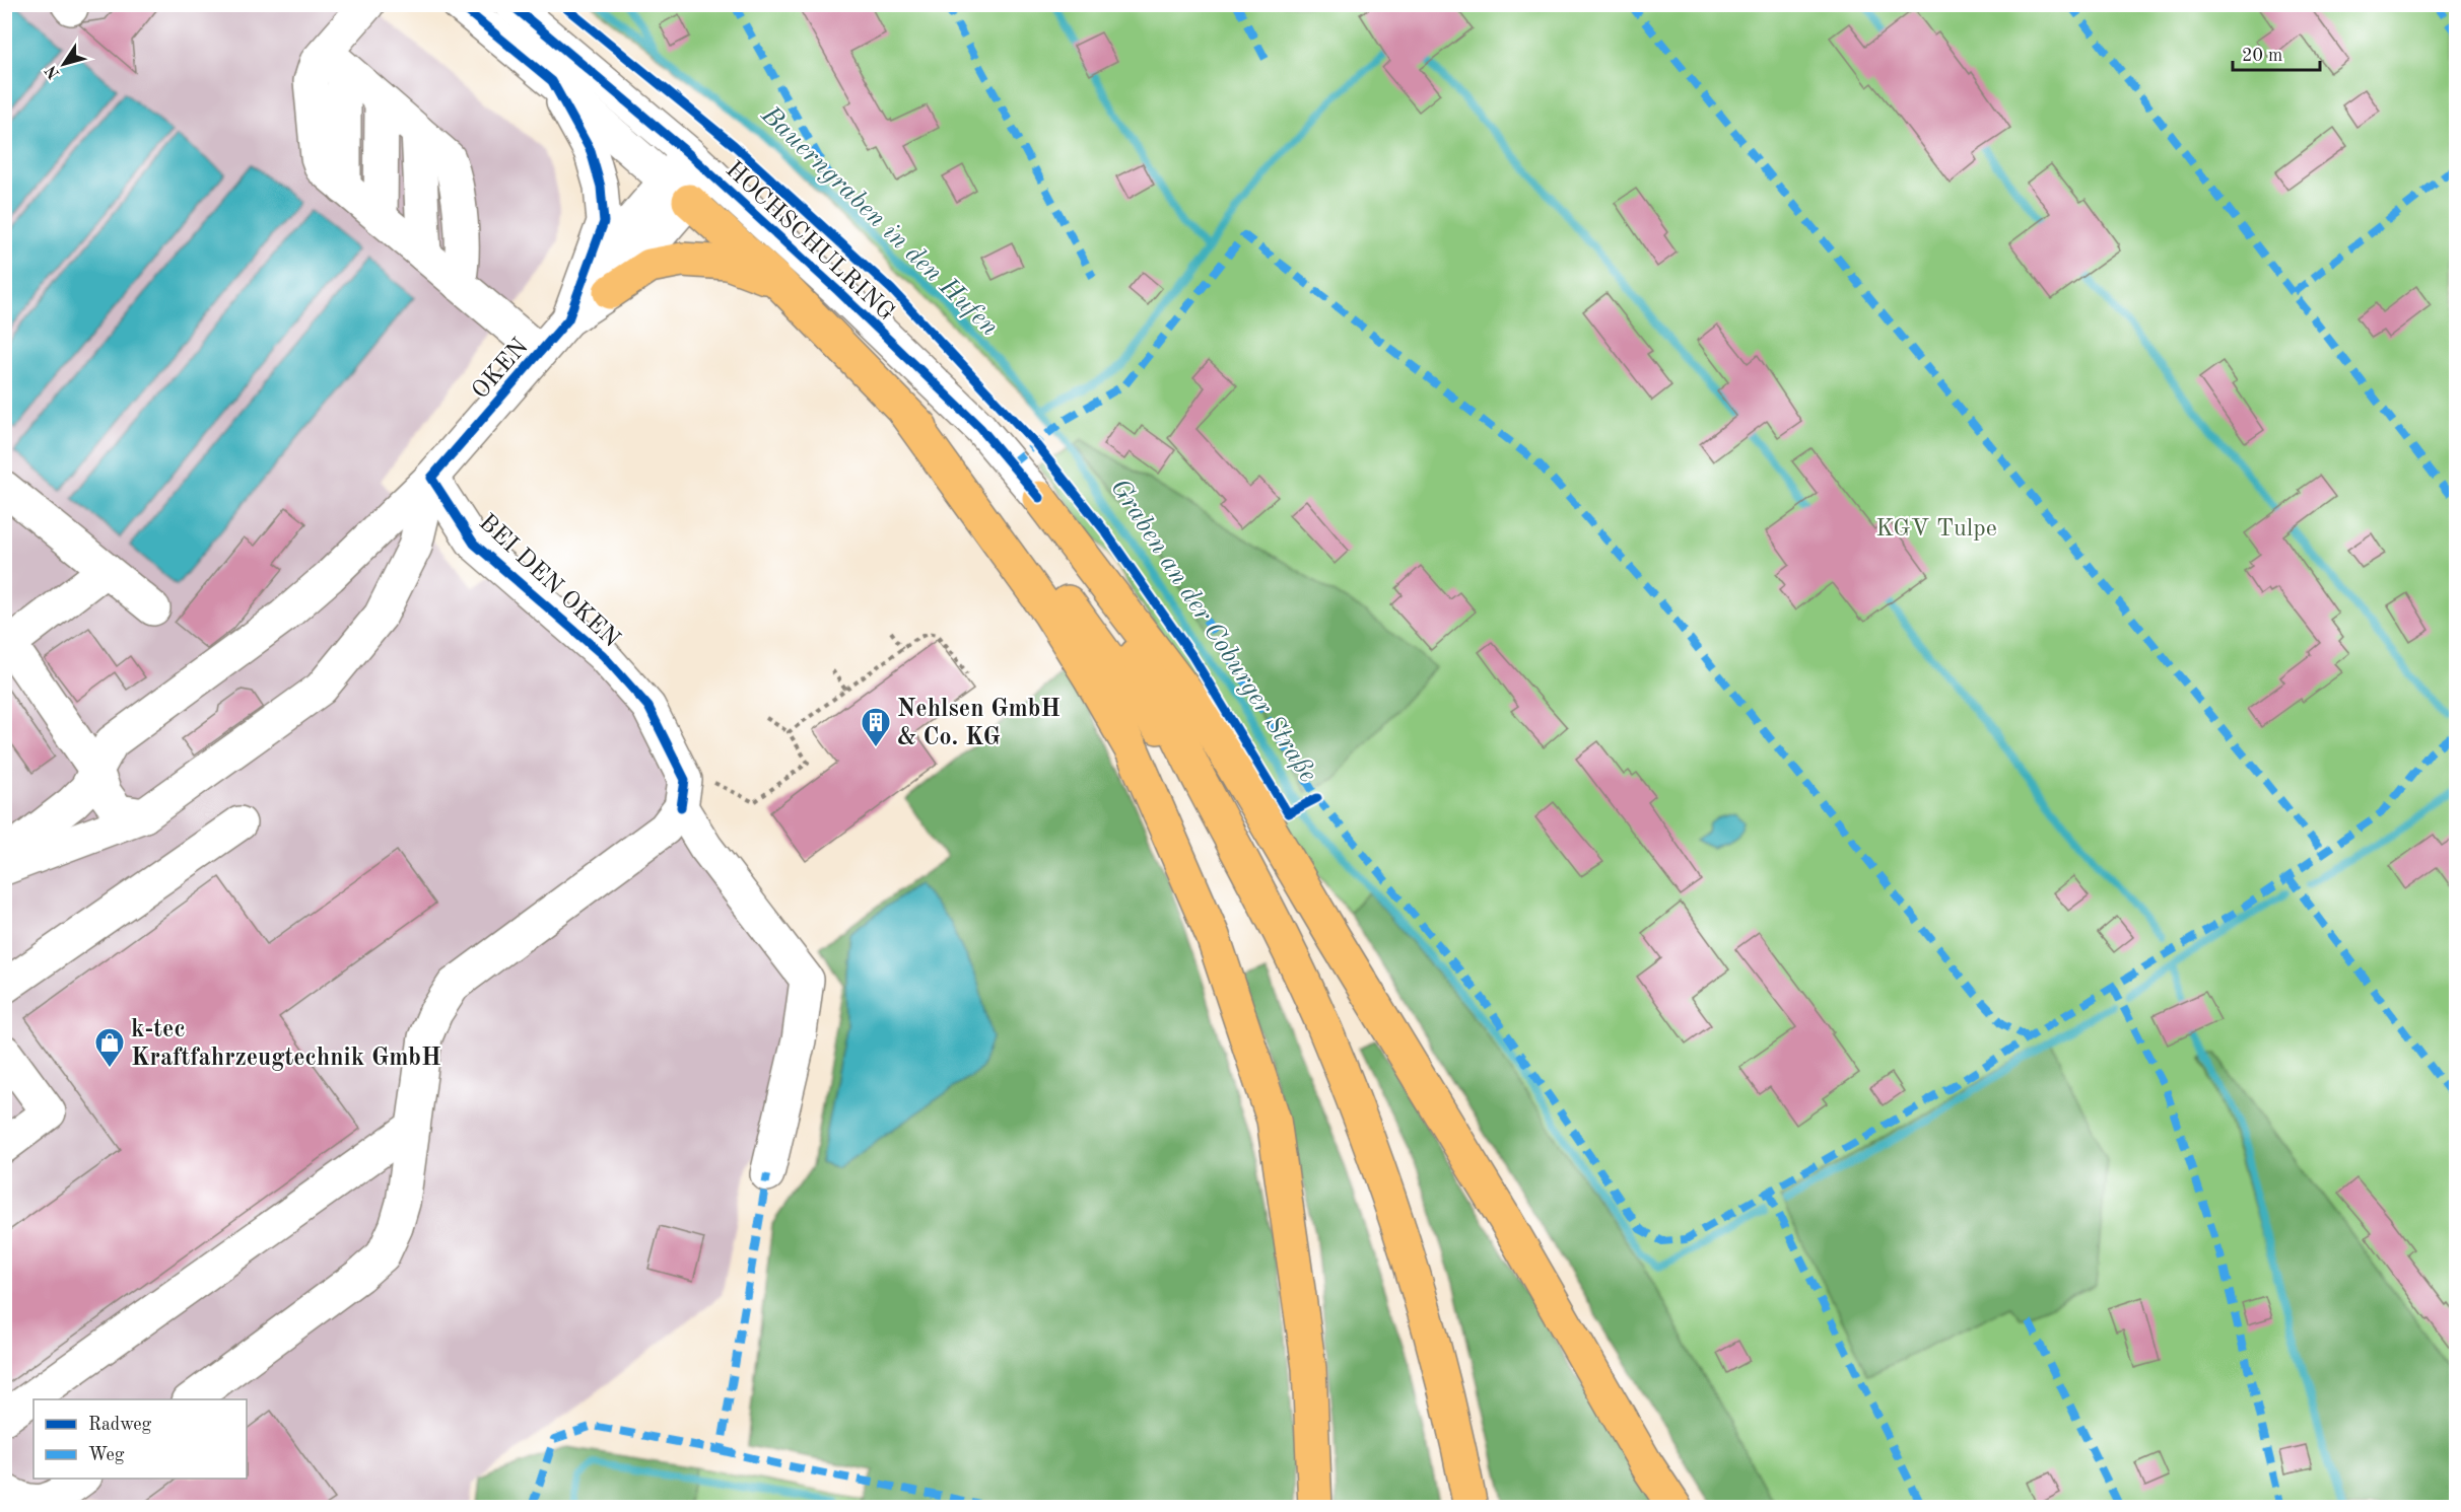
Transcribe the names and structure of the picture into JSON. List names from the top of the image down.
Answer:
{
  "streets": {
    "street": ["HOCHSCHULRING", "OKEN", "BEI DEN OKEN"]
  },
  "crossings": [
    ["HOCHSCHULRING", "OKEN"],
    ["OKEN", "BEI DEN OKEN"]
  ],
  "water": ["Bauerngraben in den Hufen", "Graben an der Coburger Straße"],
  "parks": ["KGV Tulpe"],
  "places": {
    "building": ["Nehlsen GmbH & Co. KG"],
    "shop": ["k-tec Kraftfahrzeugtechnik GmbH"]
  },
  "legend": ["Radweg", "Weg"],
  "scale_bar": "20 m",
  "north": "bottom left"
}
